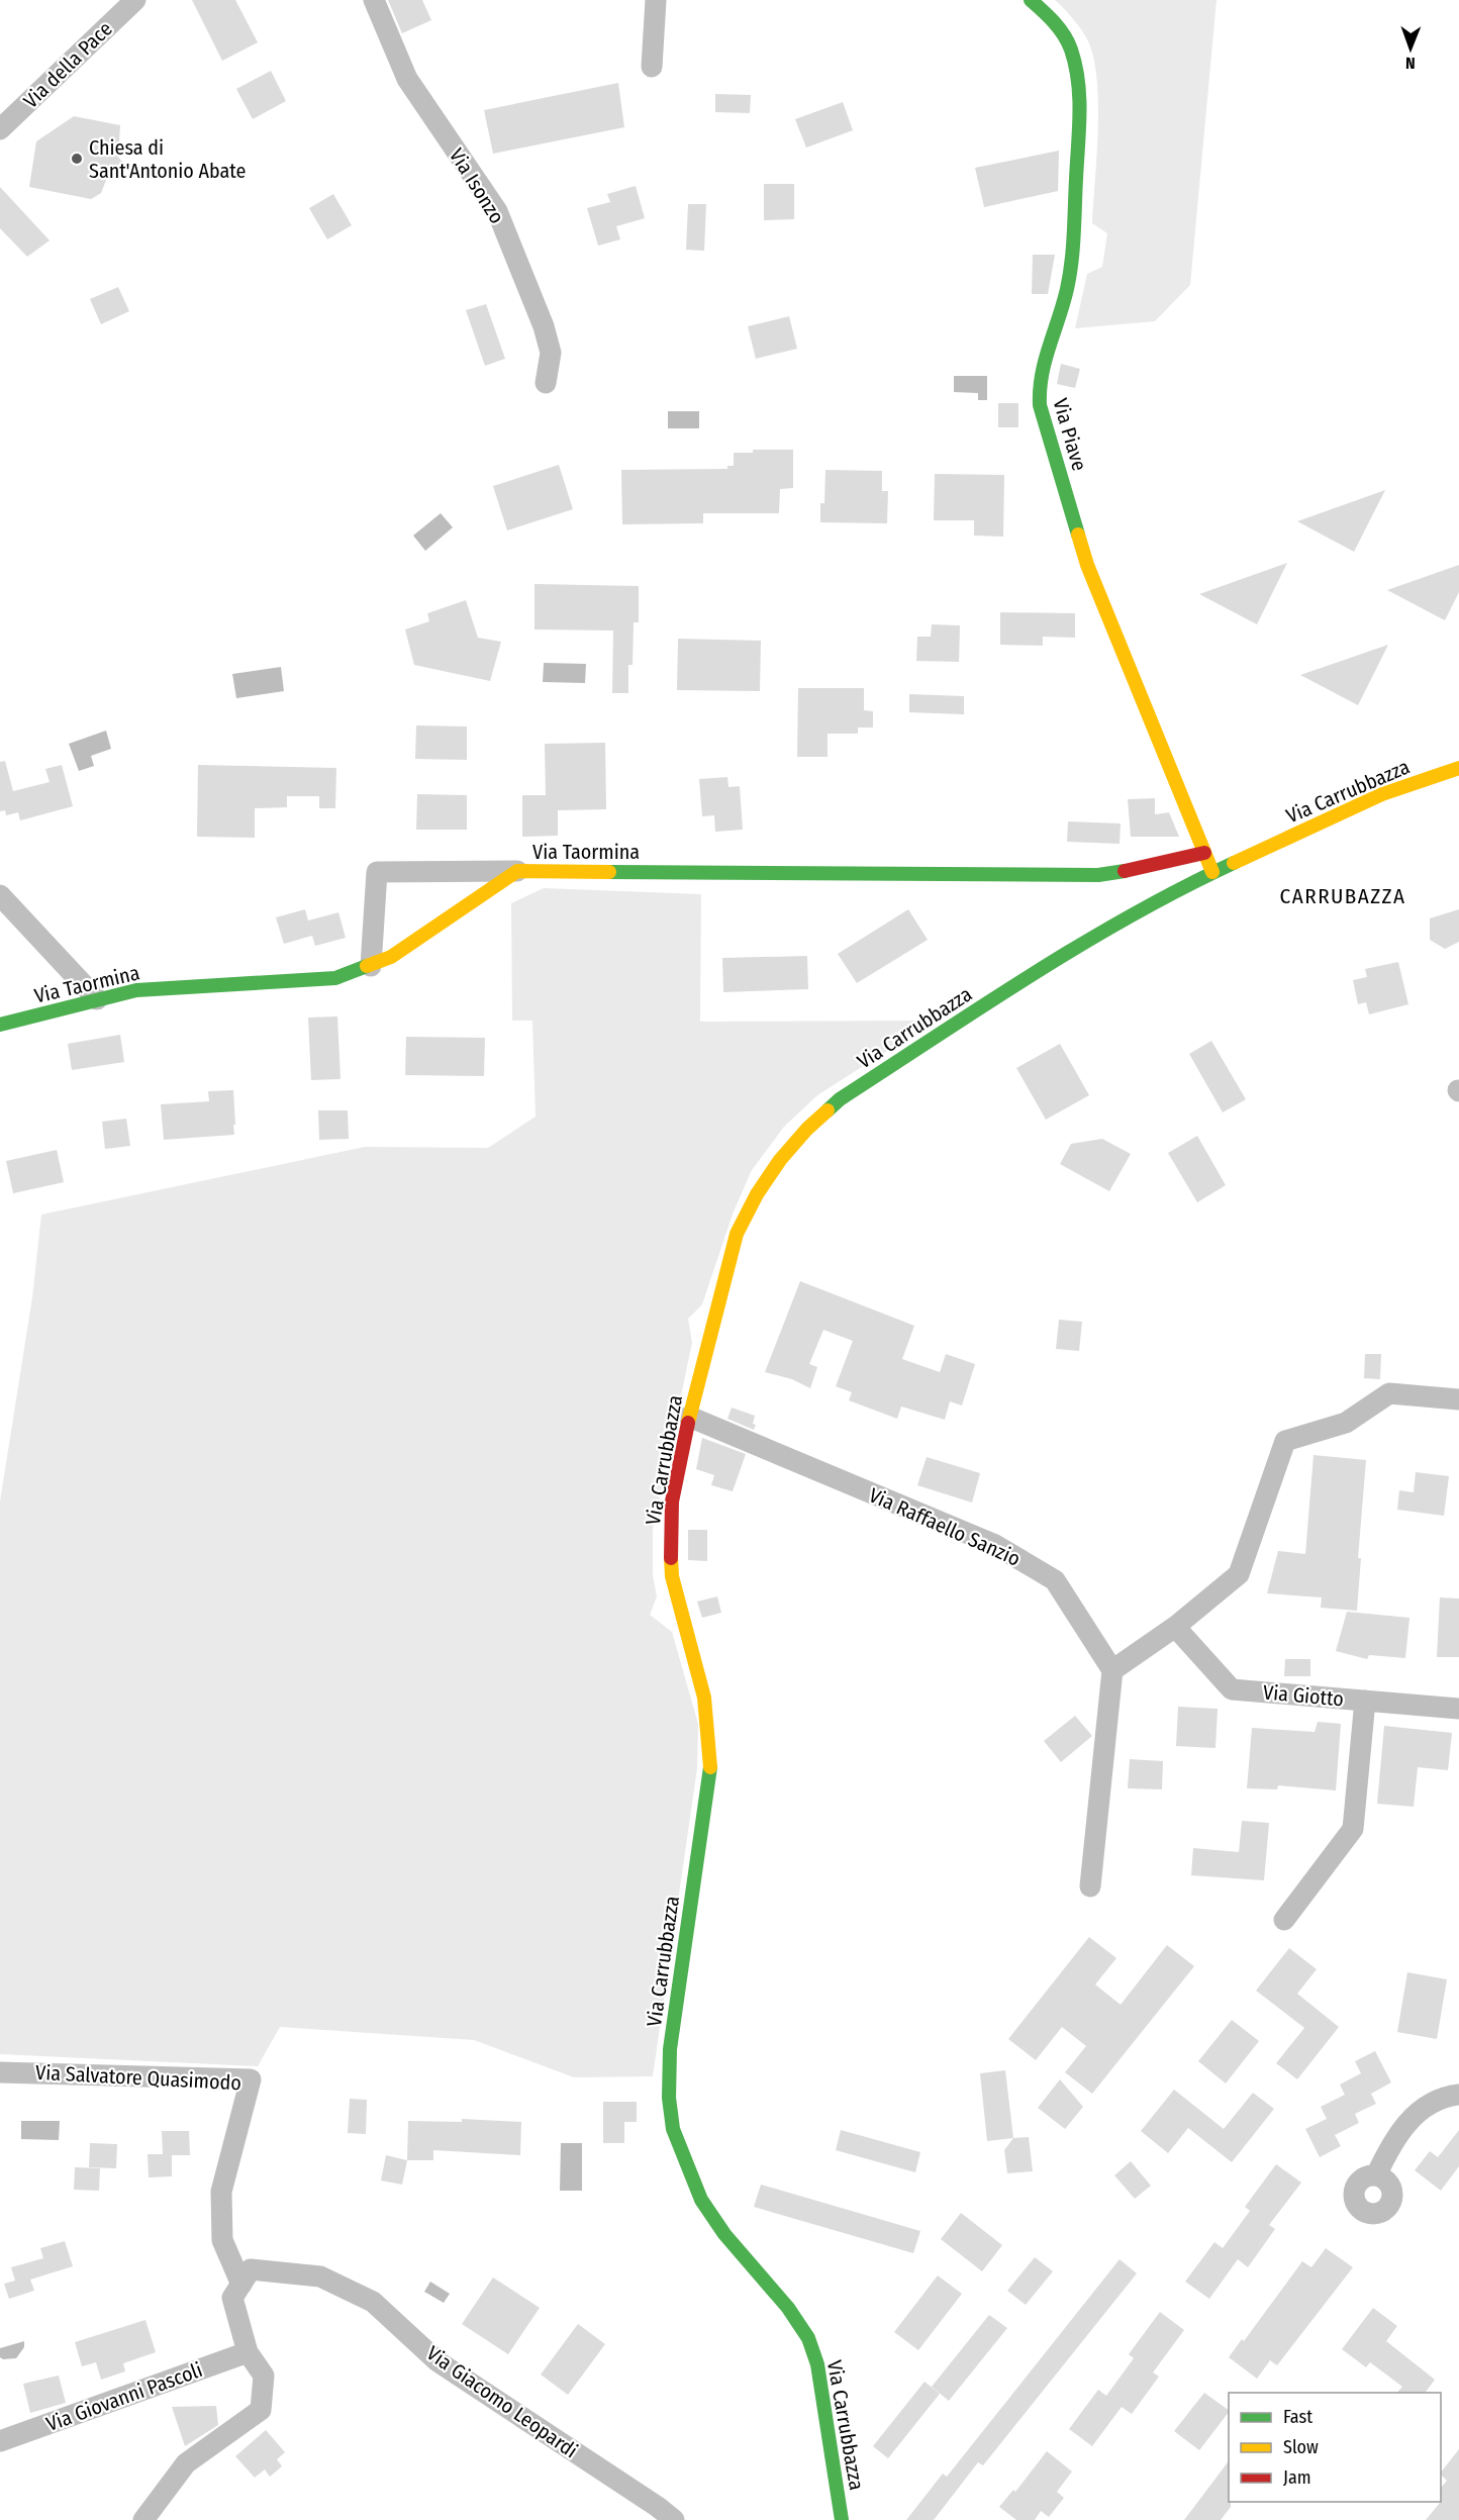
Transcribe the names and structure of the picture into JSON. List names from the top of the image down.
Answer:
{
  "streets": {
    "main road": ["Via Piave", "Via Carrubbazza", "Via Taormina"],
    "street": [
      "Via della Pace",
      "Via Isonzo",
      "Via Raffaello Sanzio",
      "Via Giotto",
      "Via Salvatore Quasimodo",
      "Via Giovanni Pascoli",
      "Via Giacomo Leopardi"
    ]
  },
  "crossings": [
    ["Via Piave", "Via Carrubbazza"],
    ["Via Piave", "Via Taormina"],
    ["Via Carrubbazza", "Via Raffaello Sanzio"],
    ["Via Salvatore Quasimodo", "Via Giacomo Leopardi"]
  ],
  "districts": ["CARRUBAZZA"],
  "places": ["Chiesa di Sant'Antonio Abate"],
  "legend": ["Fast", "Slow", "Jam"],
  "north": "bottom"
}
